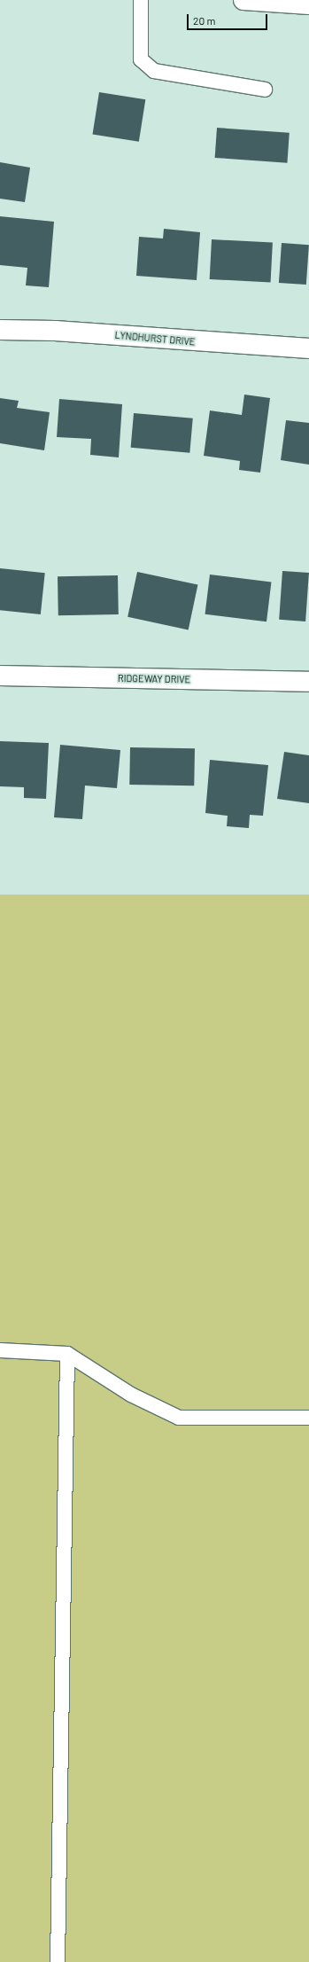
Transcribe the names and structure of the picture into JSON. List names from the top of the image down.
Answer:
{
  "streets": {
    "street": ["LYNDHURST DRIVE", "RIDGEWAY DRIVE"]
  },
  "scale_bar": "20 m"
}
